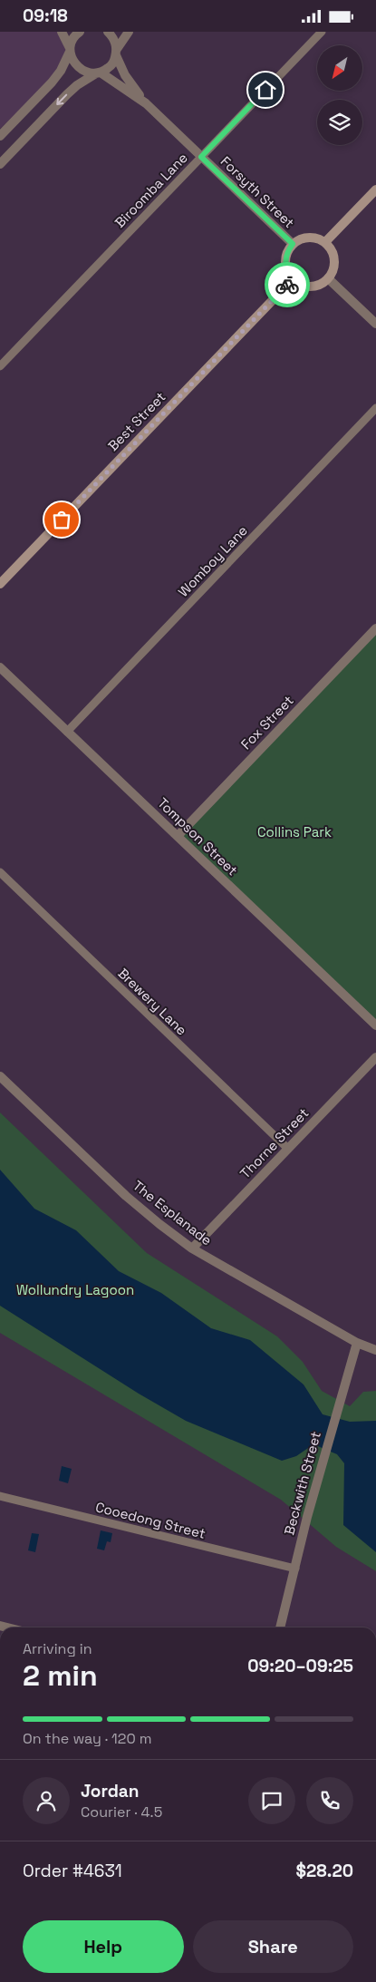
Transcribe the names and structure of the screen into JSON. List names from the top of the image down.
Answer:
{
  "streets": {
    "street": [
      "Forsyth Street",
      "Best Street",
      "Fox Street",
      "Tompson Street",
      "Thorne Street",
      "The Esplanade",
      "Beckwith Street"
    ],
    "lane": [
      "Biroomba Lane",
      "Womboy Lane",
      "Brewery Lane",
      "Cooedong Street"
    ]
  },
  "crossings": [
    ["Biroomba Lane", "Forsyth Street"],
    ["Forsyth Street", "Best Street"],
    ["Womboy Lane", "Tompson Street"],
    ["Fox Street", "Tompson Street"],
    ["Brewery Lane", "Thorne Street"],
    ["Thorne Street", "The Esplanade"],
    ["The Esplanade", "Beckwith Street"],
    ["Beckwith Street", "Cooedong Street"]
  ],
  "parks": ["Collins Park", "Wollundry Lagoon"],
  "north": "bottom left",
  "page": {
    "status": "09:18",
    "heading": ["2 min", "Arriving in", "09:20–09:25"],
    "panel": [
      "Jordan",
      "Courier · 4.5",
      "Order #4631",
      "$28.20"
    ],
    "bar": "On the way · 120 m",
    "buttons": ["Help", "Share"]
  }
}
